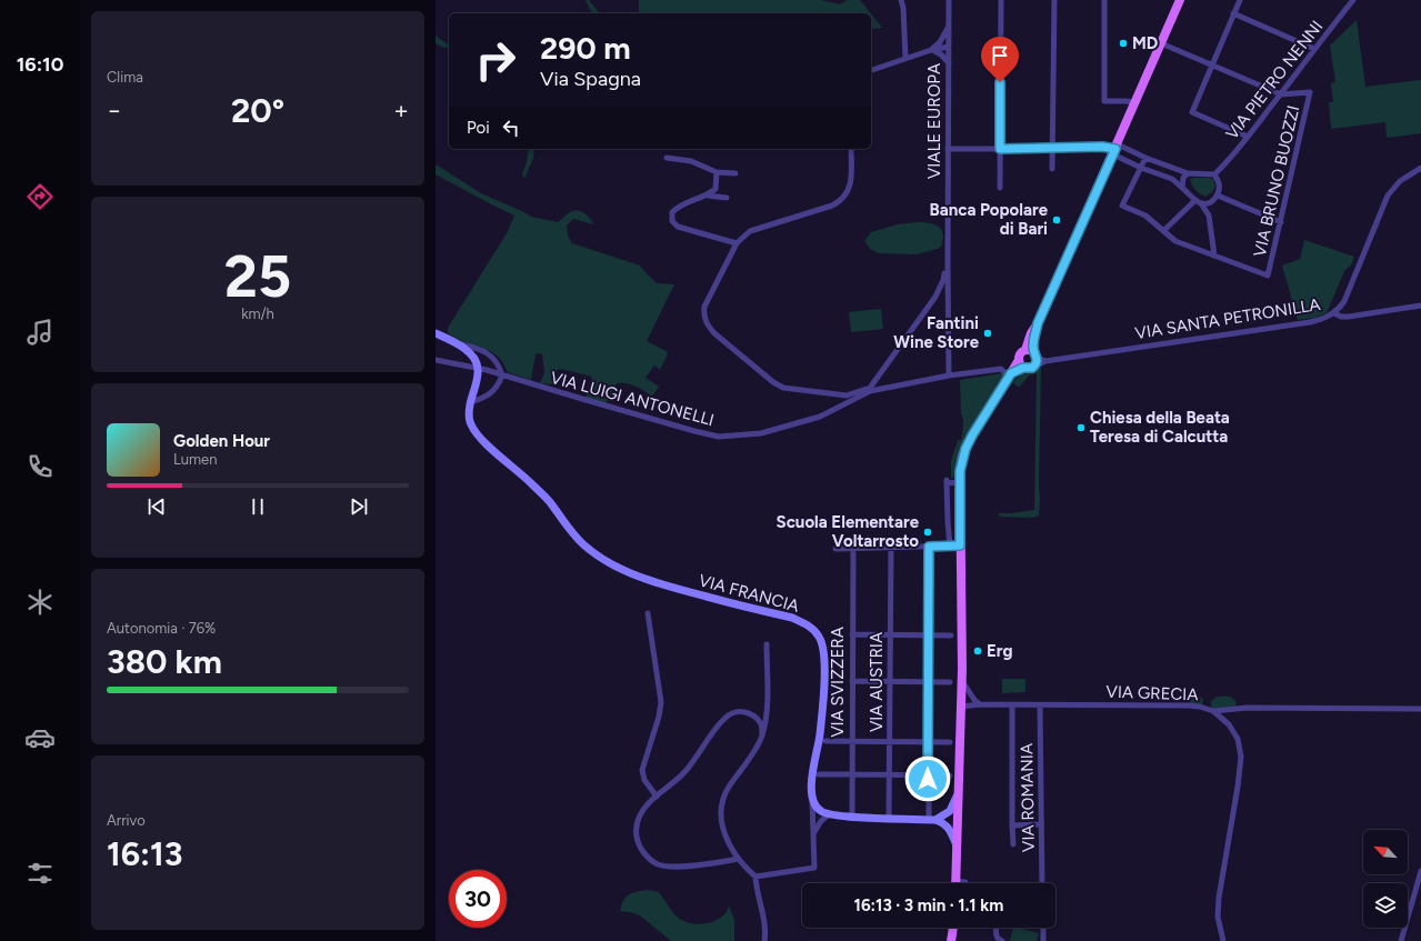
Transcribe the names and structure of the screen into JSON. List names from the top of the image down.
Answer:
{
  "streets": {
    "main road": ["VIA FRANCIA"],
    "street": [
      "VIA PIETRO NENNI",
      "VIALE EUROPA",
      "VIA BRUNO BUOZZI",
      "VIA SANTA PETRONILLA",
      "VIA LUIGI ANTONELLI",
      "VIA SVIZZERA",
      "VIA AUSTRIA",
      "VIA GRECIA",
      "VIA ROMANIA"
    ]
  },
  "crossings": [
    ["VIA PIETRO NENNI", "VIA BRUNO BUOZZI"],
    ["VIALE EUROPA", "VIA LUIGI ANTONELLI"],
    ["VIA GRECIA", "VIA ROMANIA"]
  ],
  "places": [
    "MD",
    "Banca Popolare di Bari",
    "Fantini Wine Store",
    "Chiesa della Beata Teresa di Calcutta",
    "Scuola Elementare Voltarrosto",
    "Erg"
  ],
  "north": "top left",
  "page": {
    "tabs": "16:10",
    "tile": [
      "Clima",
      ["25", "km/h"],
      ["Autonomia · 76%", "380 km"],
      ["Arrivo", "16:13"]
    ],
    "turn": ["290 m", "Via Spagna"],
    "heat": ["−", "20°", "+"],
    "then": "Poi",
    "song": ["Golden Hour", "Lumen"],
    "limit": "30",
    "trip": "16:13 · 3 min · 1.1 km"
  }
}
